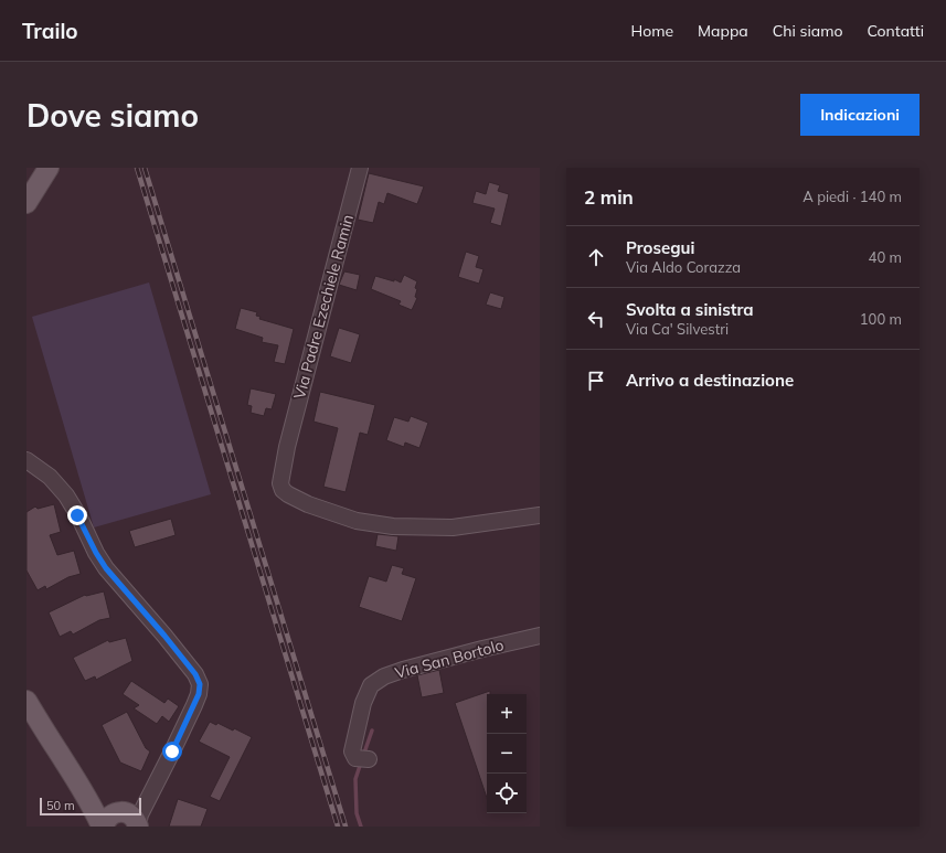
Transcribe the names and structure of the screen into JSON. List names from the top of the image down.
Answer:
{
  "streets": {
    "street": ["Via Padre Ezechiele Ramin", "Via San Bortolo"]
  },
  "scale_bar": "50 m",
  "page": {
    "header": "Trailo",
    "nav": [
      "Home",
      "Mappa",
      "Chi siamo",
      "Contatti"
    ],
    "buttons": "Indicazioni",
    "title": "Dove siamo",
    "heading": ["2 min", "A piedi · 140 m"],
    "list": [
      ["Prosegui", "Via Aldo Corazza", "40 m"],
      ["Svolta a sinistra", "Via Ca' Silvestri", "100 m"],
      "Arrivo a destinazione"
    ],
    "map_buttons": ["+", "−"],
    "scale": "50 m"
  }
}
